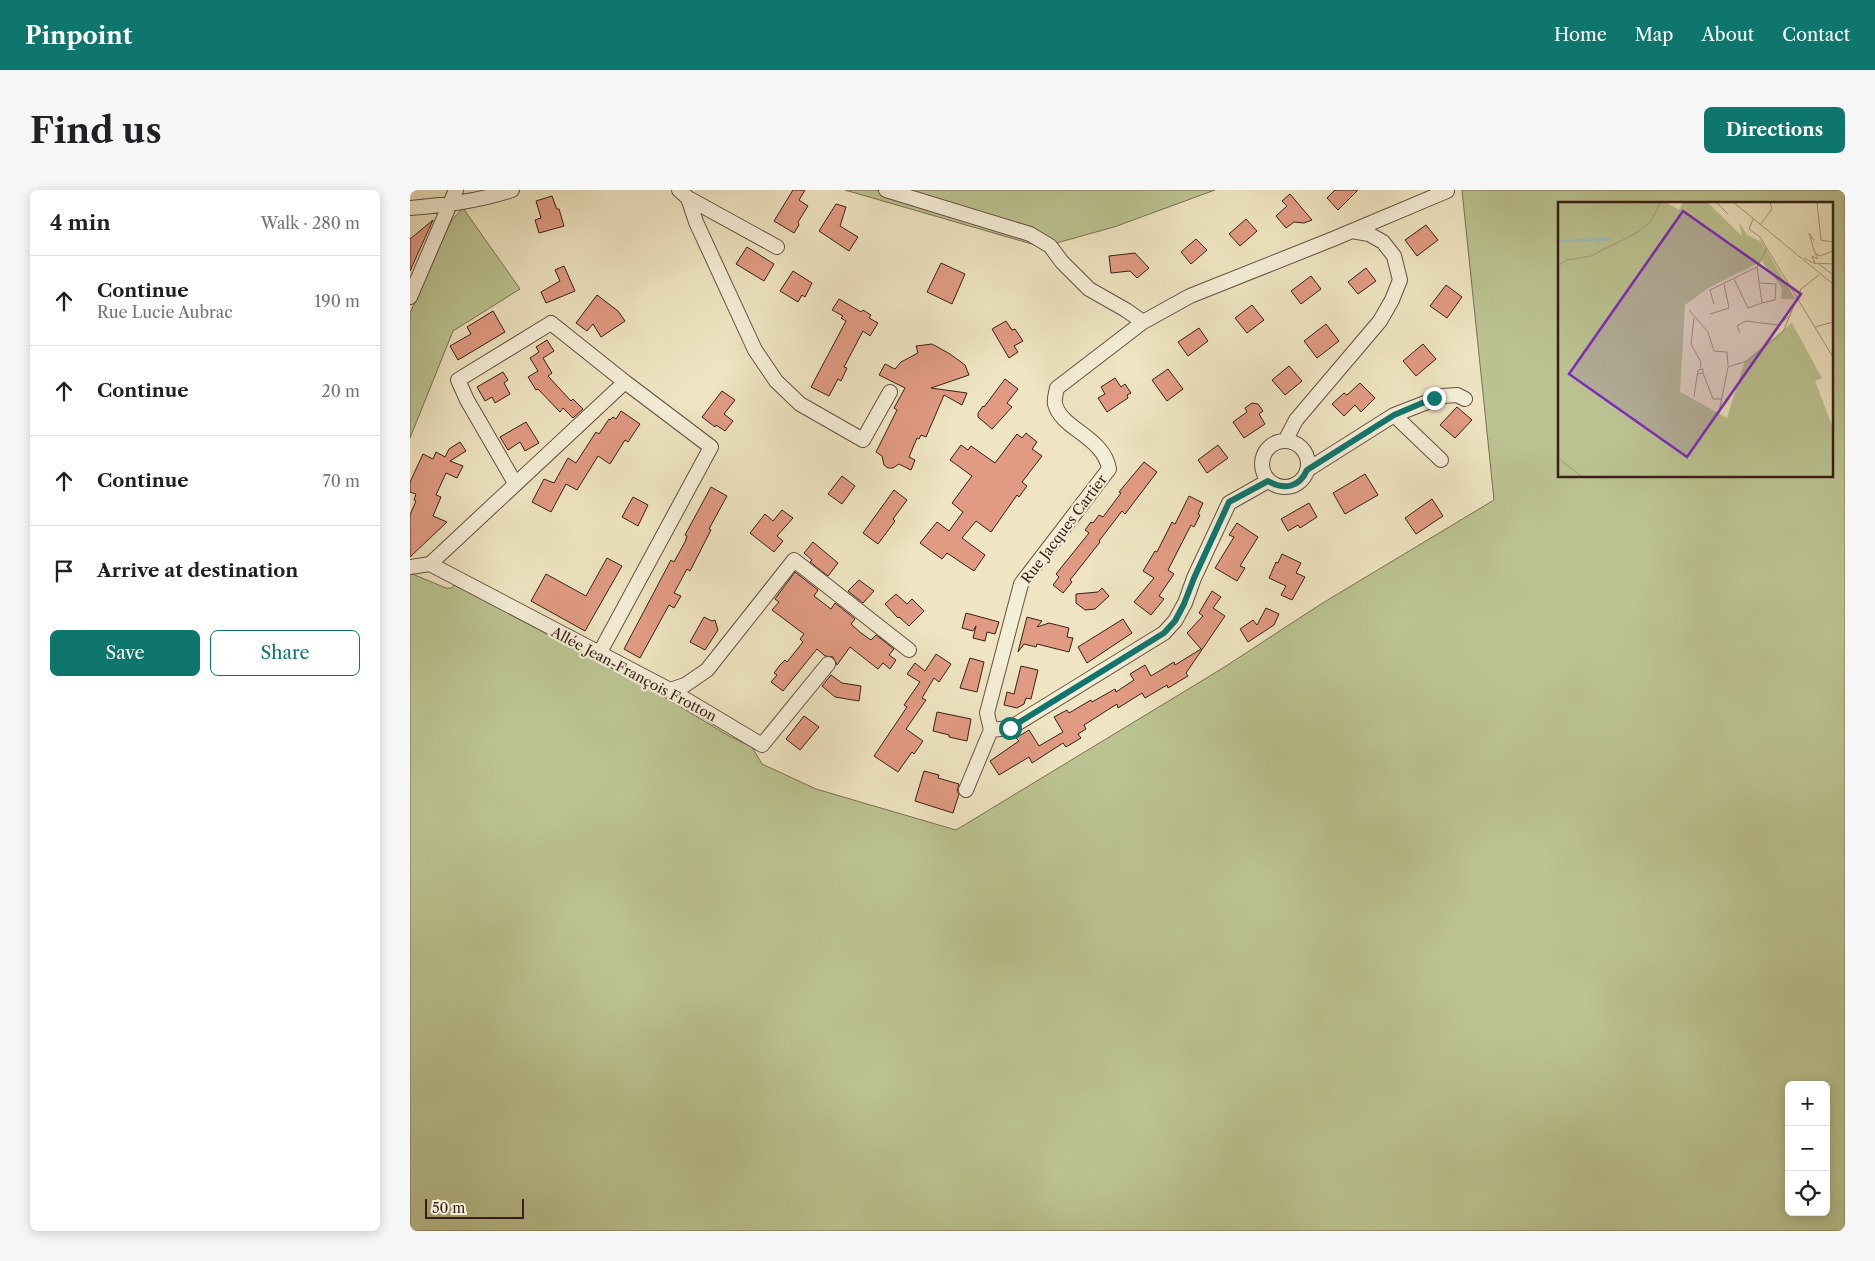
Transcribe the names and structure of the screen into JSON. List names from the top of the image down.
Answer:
{
  "streets": {
    "street": ["Rue Jacques Cartier", "Allée Jean-François Frotton"]
  },
  "scale_bar": "50 m",
  "page": {
    "header": "Pinpoint",
    "nav": [
      "Home",
      "Map",
      "About",
      "Contact"
    ],
    "buttons": [
      "Directions",
      ["Save", "Share"]
    ],
    "title": "Find us",
    "heading": ["4 min", "Walk · 280 m"],
    "list": [
      ["Continue", "Rue Lucie Aubrac", "190 m"],
      ["Continue", "20 m"],
      ["Continue", "70 m"],
      "Arrive at destination"
    ],
    "map_buttons": ["+", "−"],
    "scale": "50 m"
  }
}
